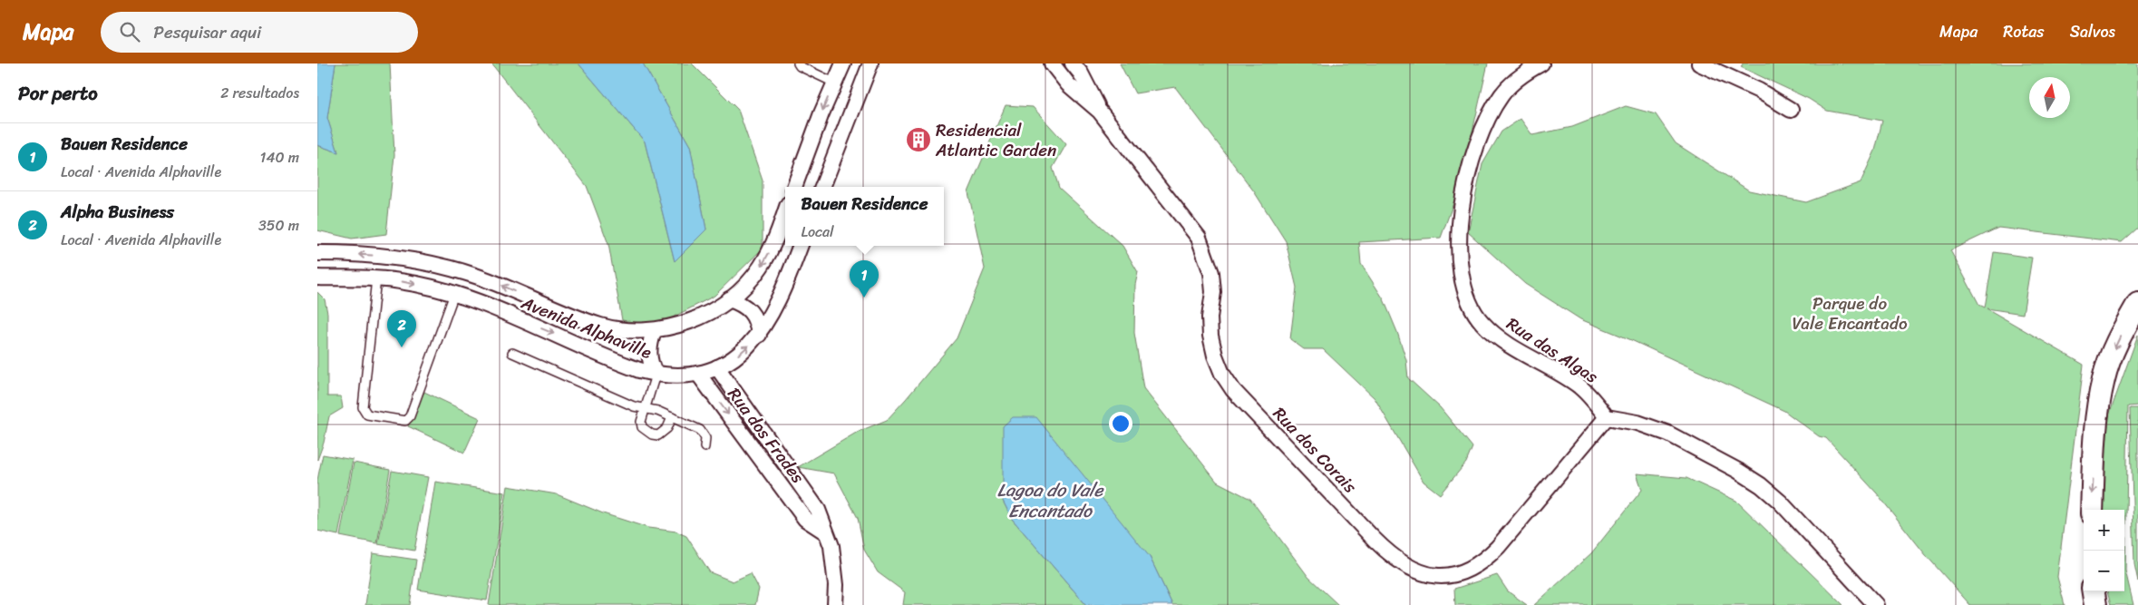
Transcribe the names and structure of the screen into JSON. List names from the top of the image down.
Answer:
{
  "streets": {
    "street": [
      "Avenida Alphaville",
      "Rua das Algas",
      "Rua dos Frades",
      "Rua dos Corais"
    ]
  },
  "crossings": [
    ["Avenida Alphaville", "Rua dos Frades"],
    ["Rua das Algas", "Rua dos Corais"]
  ],
  "water": ["Lagoa do Vale Encantado"],
  "parks": ["Parque do Vale Encantado"],
  "places": {
    "building": ["Residencial Atlantic Garden"]
  },
  "north": "top",
  "page": {
    "header": "Mapa",
    "search": "Pesquisar aqui",
    "nav": ["Mapa", "Rotas", "Salvos"],
    "heading": ["Por perto", "2 resultados"],
    "list": [
      {
        "mark": "1",
        "name": "Bauen Residence",
        "note": "Local · Avenida Alphaville",
        "value": "140 m"
      },
      {
        "mark": "2",
        "name": "Alpha Business",
        "note": "Local · Avenida Alphaville",
        "value": "350 m"
      }
    ],
    "popup": ["Bauen Residence", "Local"],
    "pins": ["1", "2"],
    "map_buttons": ["+", "−"]
  }
}
